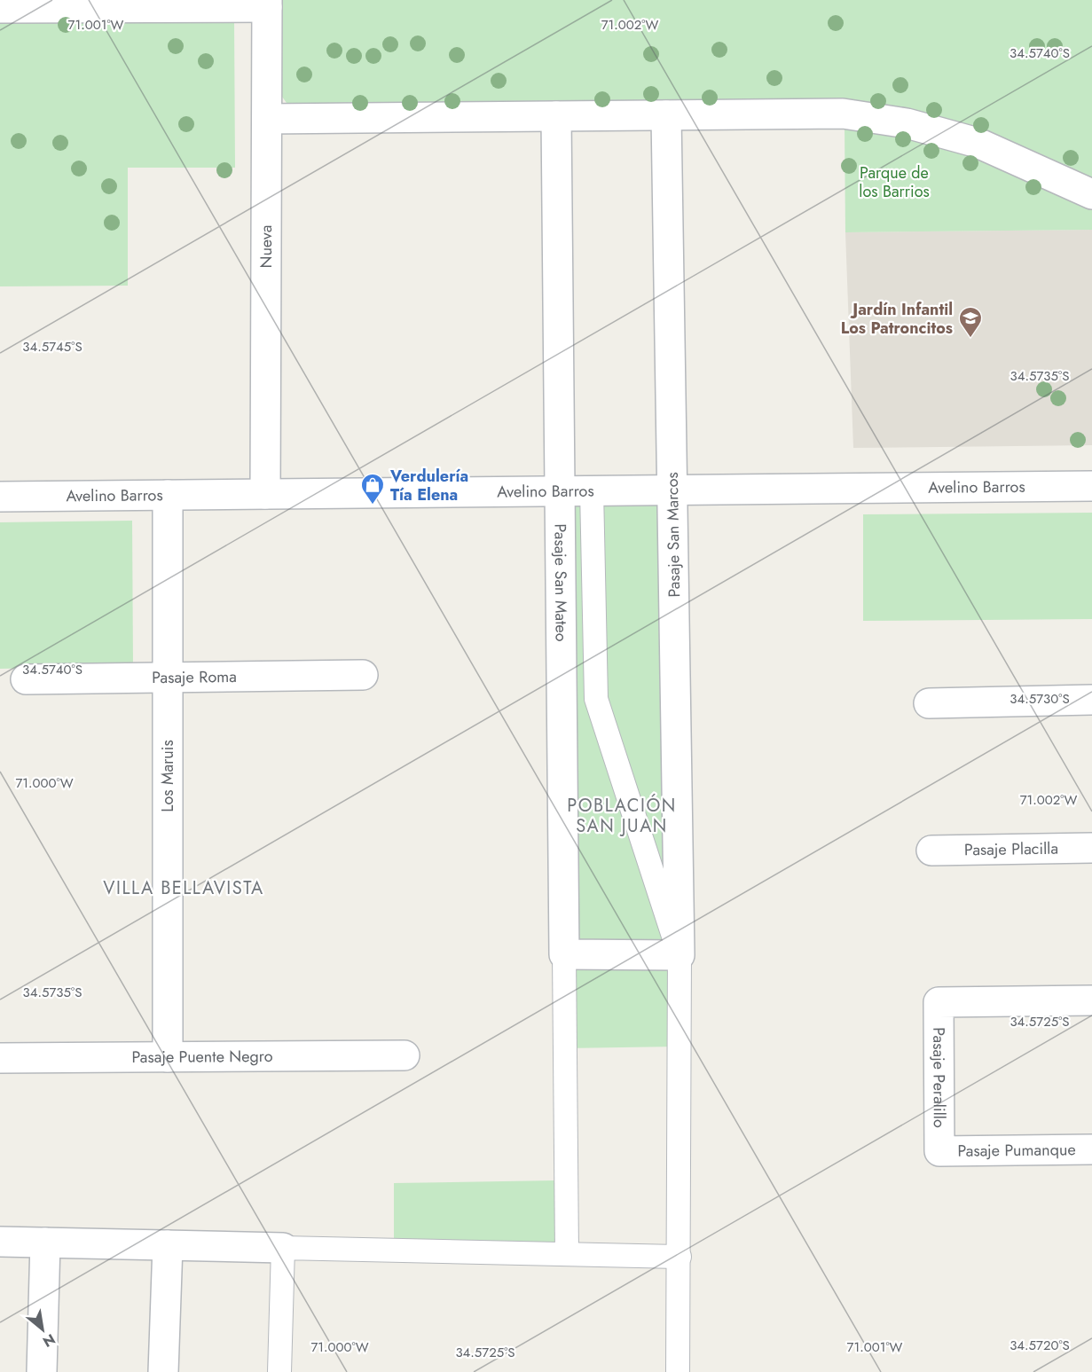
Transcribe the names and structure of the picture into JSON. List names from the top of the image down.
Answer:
{
  "streets": {
    "street": [
      "Nueva",
      "Avelino Barros",
      "Pasaje San Marcos",
      "Pasaje San Mateo",
      "Pasaje Roma",
      "Los Maruis",
      "Pasaje Placilla",
      "Pasaje Puente Negro",
      "Pasaje Peralillo",
      "Pasaje Pumanque"
    ]
  },
  "crossings": [
    ["Nueva", "Avelino Barros"],
    ["Avelino Barros", "Pasaje San Marcos"],
    ["Avelino Barros", "Pasaje San Mateo"],
    ["Avelino Barros", "Los Maruis"],
    ["Pasaje Roma", "Los Maruis"],
    ["Los Maruis", "Pasaje Puente Negro"],
    ["Pasaje Peralillo", "Pasaje Pumanque"]
  ],
  "districts": ["POBLACIÓN SAN JUAN", "VILLA BELLAVISTA"],
  "parks": ["Parque de los Barrios"],
  "places": {
    "school or university": ["Jardín Infantil Los Patroncitos"],
    "shop": ["Verdulería Tía Elena"]
  },
  "north": "bottom right",
  "coordinates": [
    "71.001°W",
    "71.002°W",
    "34.5740°S",
    "34.5745°S",
    "34.5735°S",
    "34.5730°S",
    "71.000°W",
    "34.5725°S",
    "34.5720°S"
  ]
}
